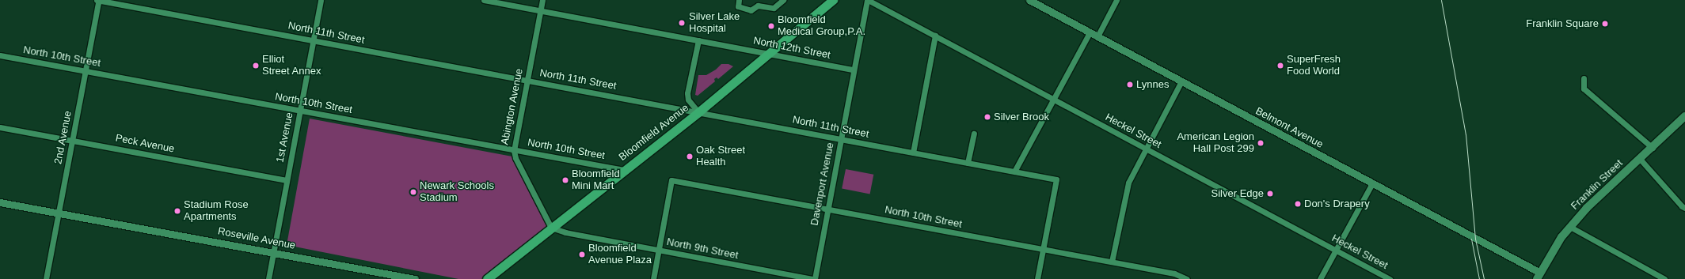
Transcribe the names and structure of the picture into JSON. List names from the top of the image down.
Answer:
{
  "streets": {
    "main road": ["Bloomfield Avenue", "Franklin Street"],
    "street": [
      "North 11th Street",
      "North 12th Street",
      "North 10th Street",
      "Abington Avenue",
      "Belmont Avenue",
      "Heckel Street",
      "2nd Avenue",
      "1st Avenue",
      "Peck Avenue",
      "Davenport Avenue",
      "Roseville Avenue",
      "North 9th Street"
    ]
  },
  "crossings": [
    ["North 11th Street", "North 10th Street"],
    ["North 11th Street", "Abington Avenue"],
    ["North 11th Street", "Bloomfield Avenue"],
    ["North 11th Street", "2nd Avenue"],
    ["North 11th Street", "1st Avenue"],
    ["North 11th Street", "Davenport Avenue"],
    ["North 12th Street", "Abington Avenue"],
    ["North 12th Street", "Bloomfield Avenue"],
    ["North 12th Street", "Davenport Avenue"],
    ["North 10th Street", "Abington Avenue"],
    ["North 10th Street", "Bloomfield Avenue"],
    ["North 10th Street", "2nd Avenue"],
    ["North 10th Street", "1st Avenue"],
    ["North 10th Street", "Davenport Avenue"],
    ["North 10th Street", "North 9th Street"],
    ["Abington Avenue", "Bloomfield Avenue"],
    ["Abington Avenue", "North 9th Street"],
    ["Belmont Avenue", "Franklin Street"],
    ["Heckel Street", "Davenport Avenue"],
    ["Bloomfield Avenue", "North 9th Street"],
    ["2nd Avenue", "Peck Avenue"],
    ["2nd Avenue", "Roseville Avenue"],
    ["1st Avenue", "Peck Avenue"],
    ["1st Avenue", "Roseville Avenue"],
    ["Davenport Avenue", "North 9th Street"]
  ],
  "places": [
    "Silver Lake Hospital",
    "Franklin Square",
    "Bloomfield Medical Group,P.A.",
    "Elliot Street Annex",
    "SuperFresh Food World",
    "Lynnes",
    "Silver Brook",
    "American Legion Hall Post 299",
    "Oak Street Health",
    "Bloomfield Mini Mart",
    "Newark Schools Stadium",
    "Silver Edge",
    "Don's Drapery",
    "Stadium Rose Apartments",
    "Bloomfield Avenue Plaza"
  ]
}
